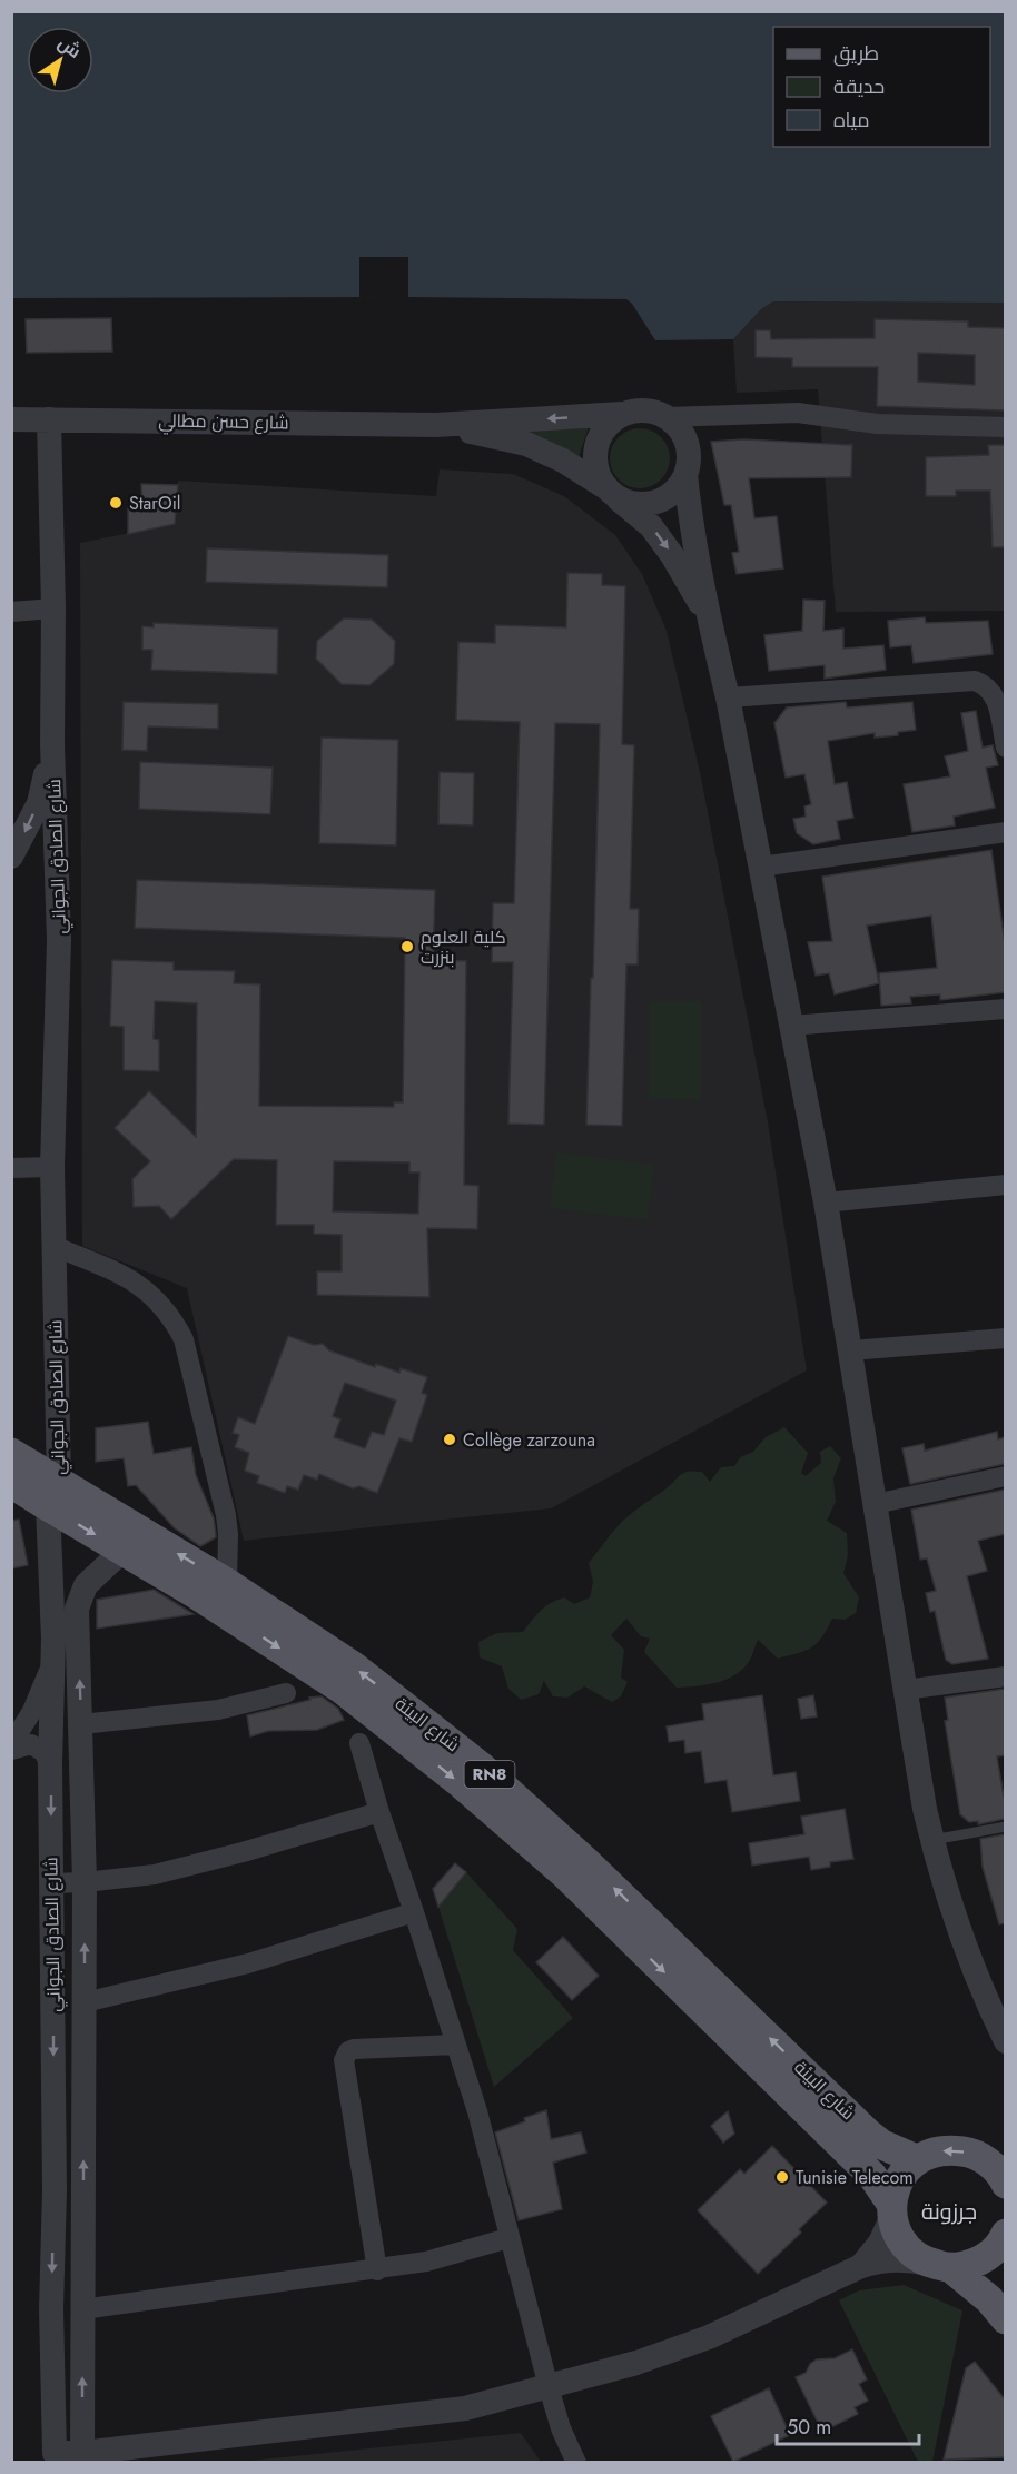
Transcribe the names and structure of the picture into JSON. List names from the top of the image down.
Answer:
{
  "streets": {
    "main road": ["شارع البيئة", "RN8"],
    "street": ["شارع حسن مطالي", "شارع الصادق الجواني"]
  },
  "crossings": [
    ["شارع حسن مطالي", "شارع الصادق الجواني"],
    ["شارع الصادق الجواني", "شارع البيئة"],
    ["شارع البيئة", "RN8"]
  ],
  "districts": ["جرزونة"],
  "places": [
    "StarOil",
    "كلية العلوم بنزرت",
    "Collège zarzouna",
    "Tunisie Telecom"
  ],
  "legend": ["طريق", "حديقة", "مياه"],
  "scale_bar": "50 m",
  "north": "top right"
}
